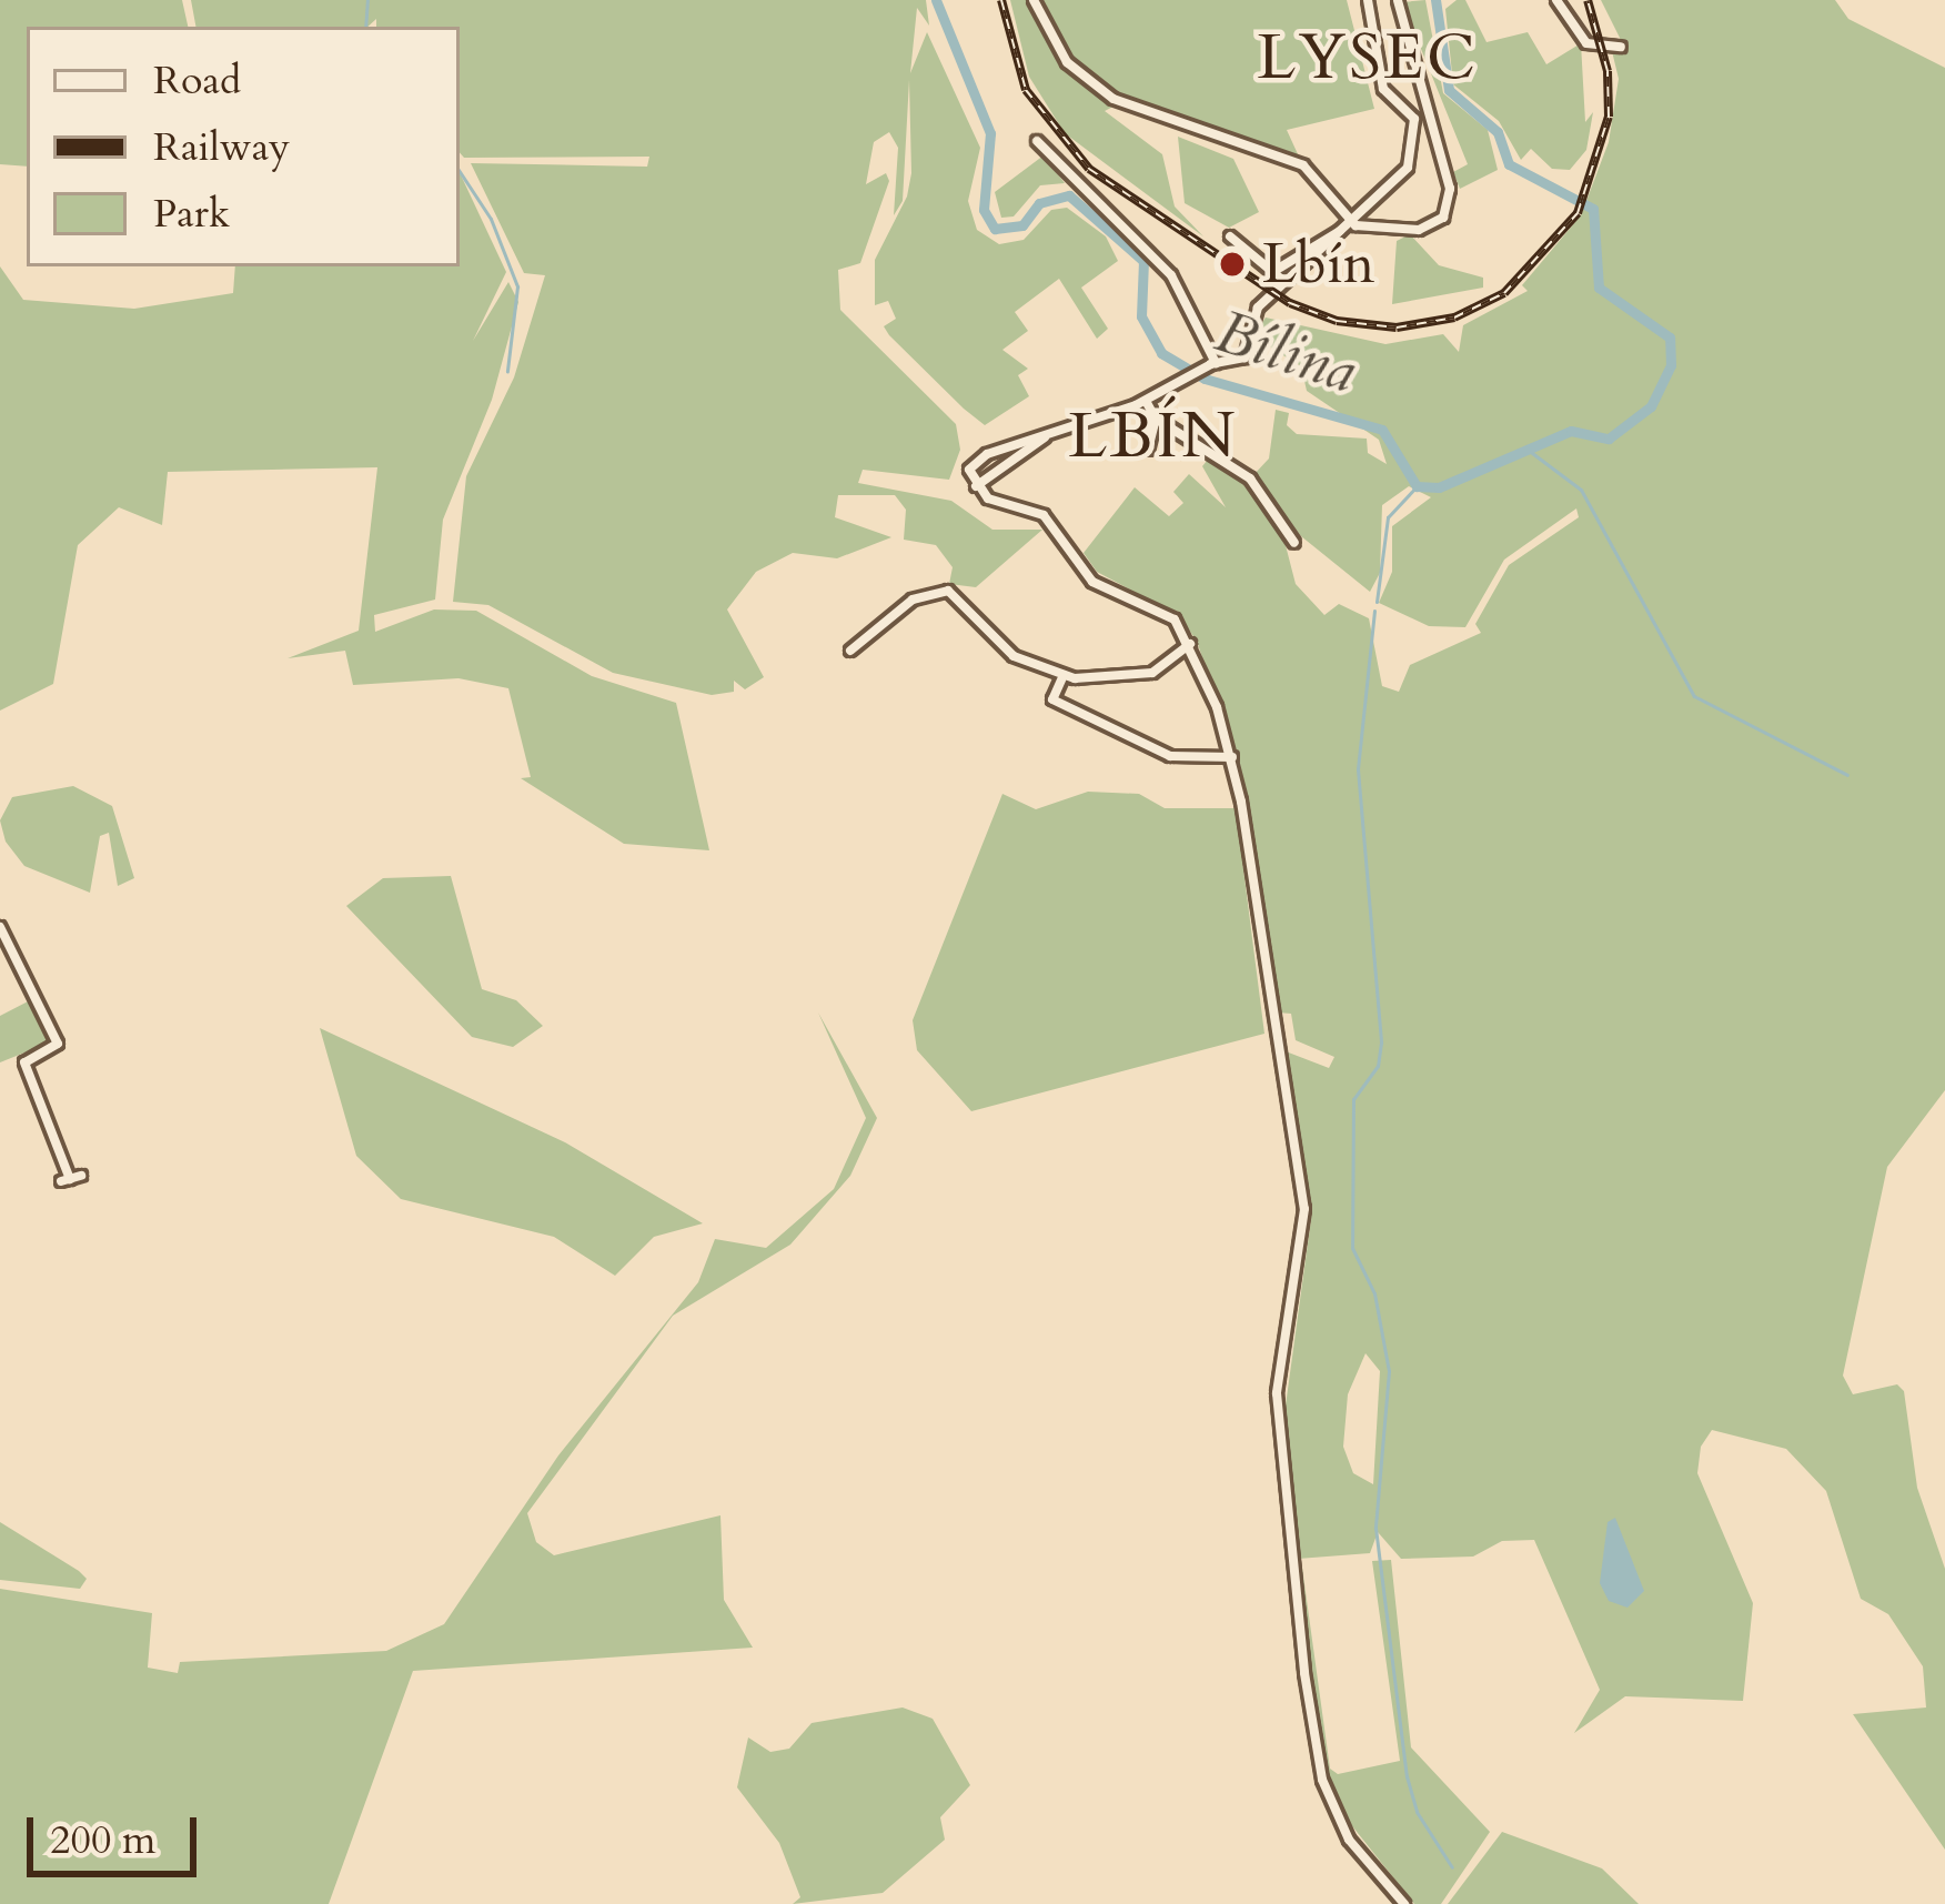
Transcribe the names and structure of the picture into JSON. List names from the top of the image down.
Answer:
{
  "districts": ["LYSEC", "LBÍN"],
  "water": ["Bílina"],
  "places": ["Lbín"],
  "legend": ["Road", "Railway", "Park"],
  "scale_bar": "200 m"
}
